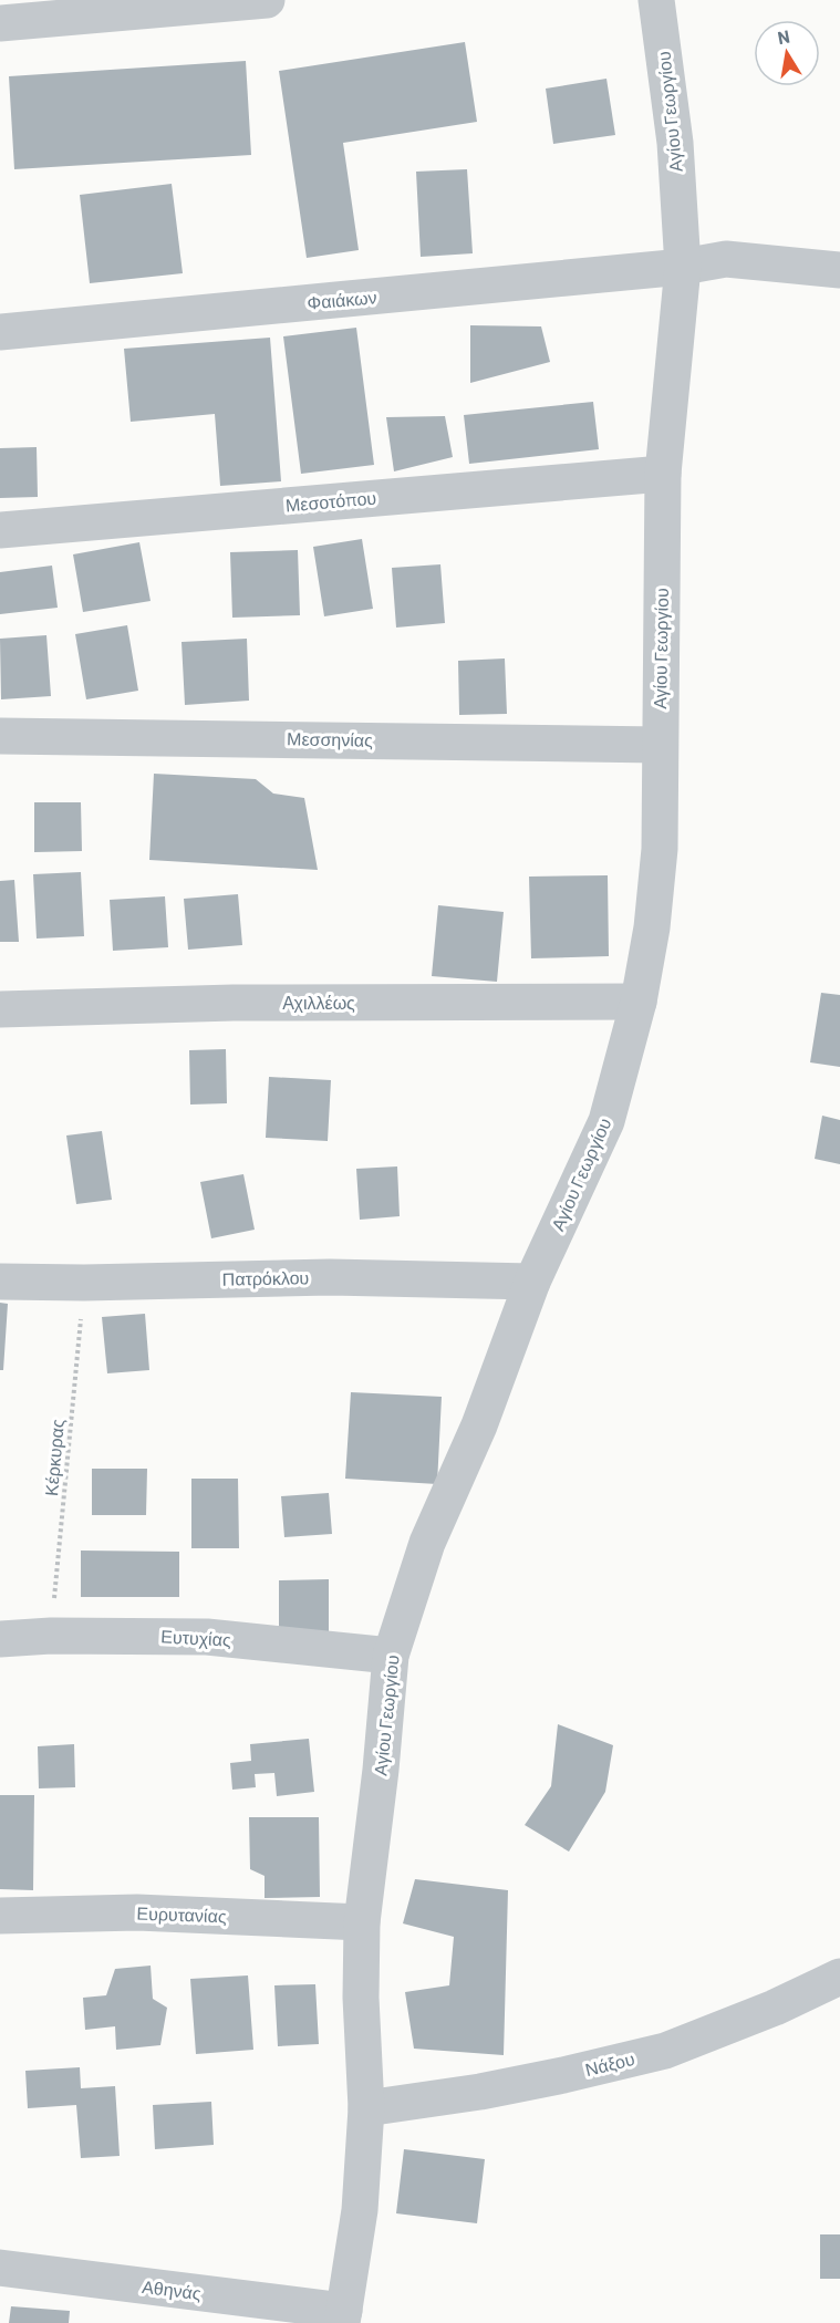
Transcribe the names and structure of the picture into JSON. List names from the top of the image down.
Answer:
{
  "streets": {
    "street": [
      "Αγίου Γεωργίου",
      "Φαιάκων",
      "Μεσοτόπου",
      "Μεσσηνίας",
      "Αχιλλέως",
      "Πατρόκλου",
      "Ευτυχίας",
      "Ευρυτανίας",
      "Νάξου",
      "Αθηνάς"
    ],
    "path": ["Κέρκυρας"]
  },
  "crossings": [
    ["Αγίου Γεωργίου", "Φαιάκων"],
    ["Αγίου Γεωργίου", "Μεσοτόπου"],
    ["Αγίου Γεωργίου", "Μεσσηνίας"],
    ["Αγίου Γεωργίου", "Αχιλλέως"],
    ["Αγίου Γεωργίου", "Πατρόκλου"],
    ["Αγίου Γεωργίου", "Ευτυχίας"],
    ["Αγίου Γεωργίου", "Ευρυτανίας"],
    ["Αγίου Γεωργίου", "Νάξου"],
    ["Αγίου Γεωργίου", "Αθηνάς"],
    ["Πατρόκλου", "Κέρκυρας"],
    ["Κέρκυρας", "Ευτυχίας"]
  ],
  "north": "top"
}
